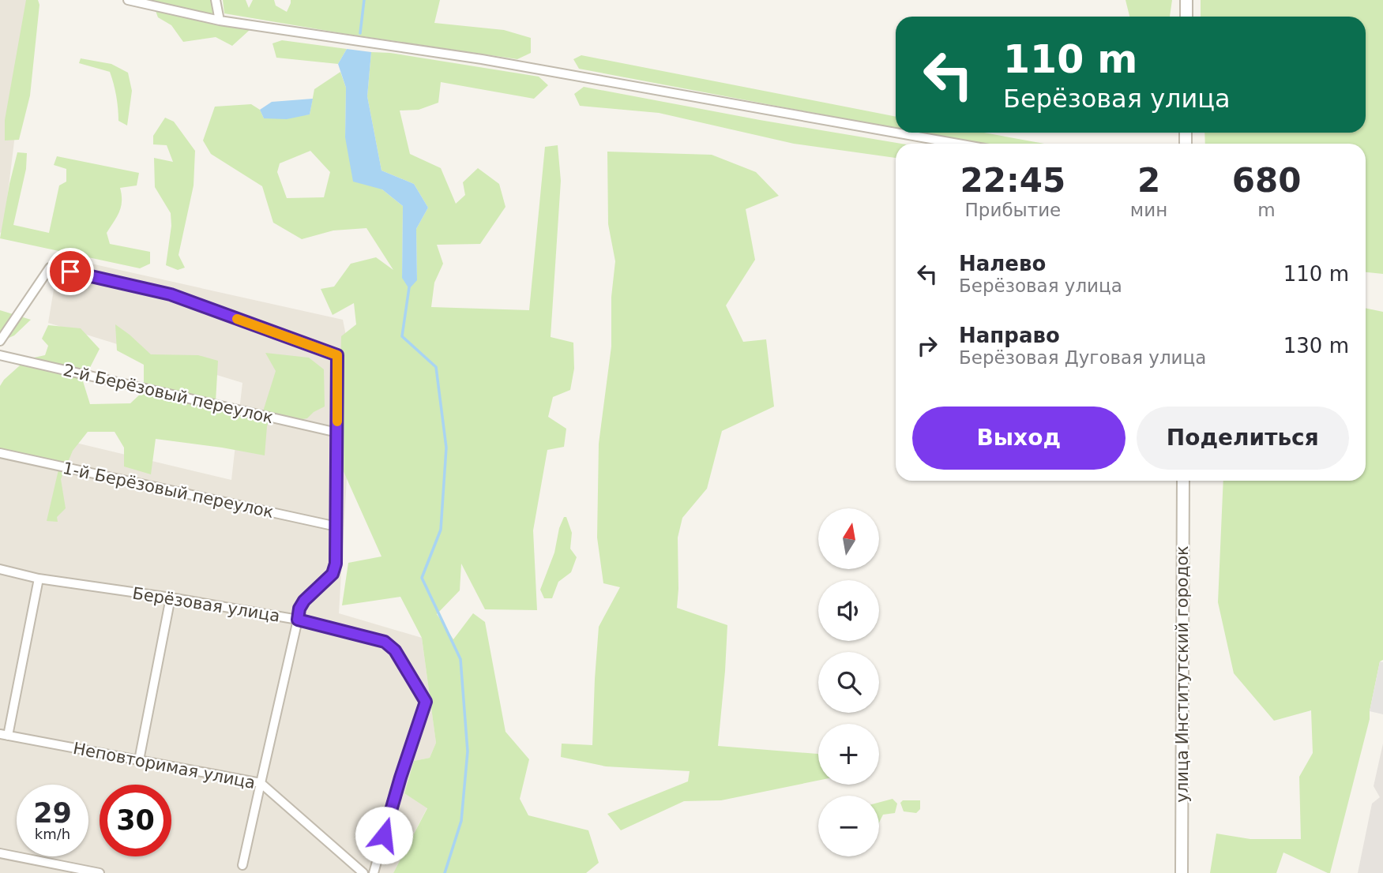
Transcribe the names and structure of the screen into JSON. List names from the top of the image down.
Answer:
{
  "streets": {
    "street": [
      "2-й Берёзовый переулок",
      "1-й Берёзовый переулок",
      "Берёзовая улица",
      "улица Институтский городок",
      "Неповторимая улица"
    ]
  },
  "north": "top",
  "page": {
    "turn": ["110 m", "Берёзовая улица"],
    "eta": [
      "22:45",
      "Прибытие",
      "2",
      "мин",
      "680",
      "m"
    ],
    "list": [
      {
        "name": "Налево",
        "note": "Берёзовая улица",
        "value": "110 m"
      },
      {
        "name": "Направо",
        "note": "Берёзовая Дуговая улица",
        "value": "130 m"
      }
    ],
    "buttons": ["Выход", "Поделиться"],
    "map_buttons": ["+", "−"],
    "speed": "29 km/h",
    "limit": "30"
  }
}
